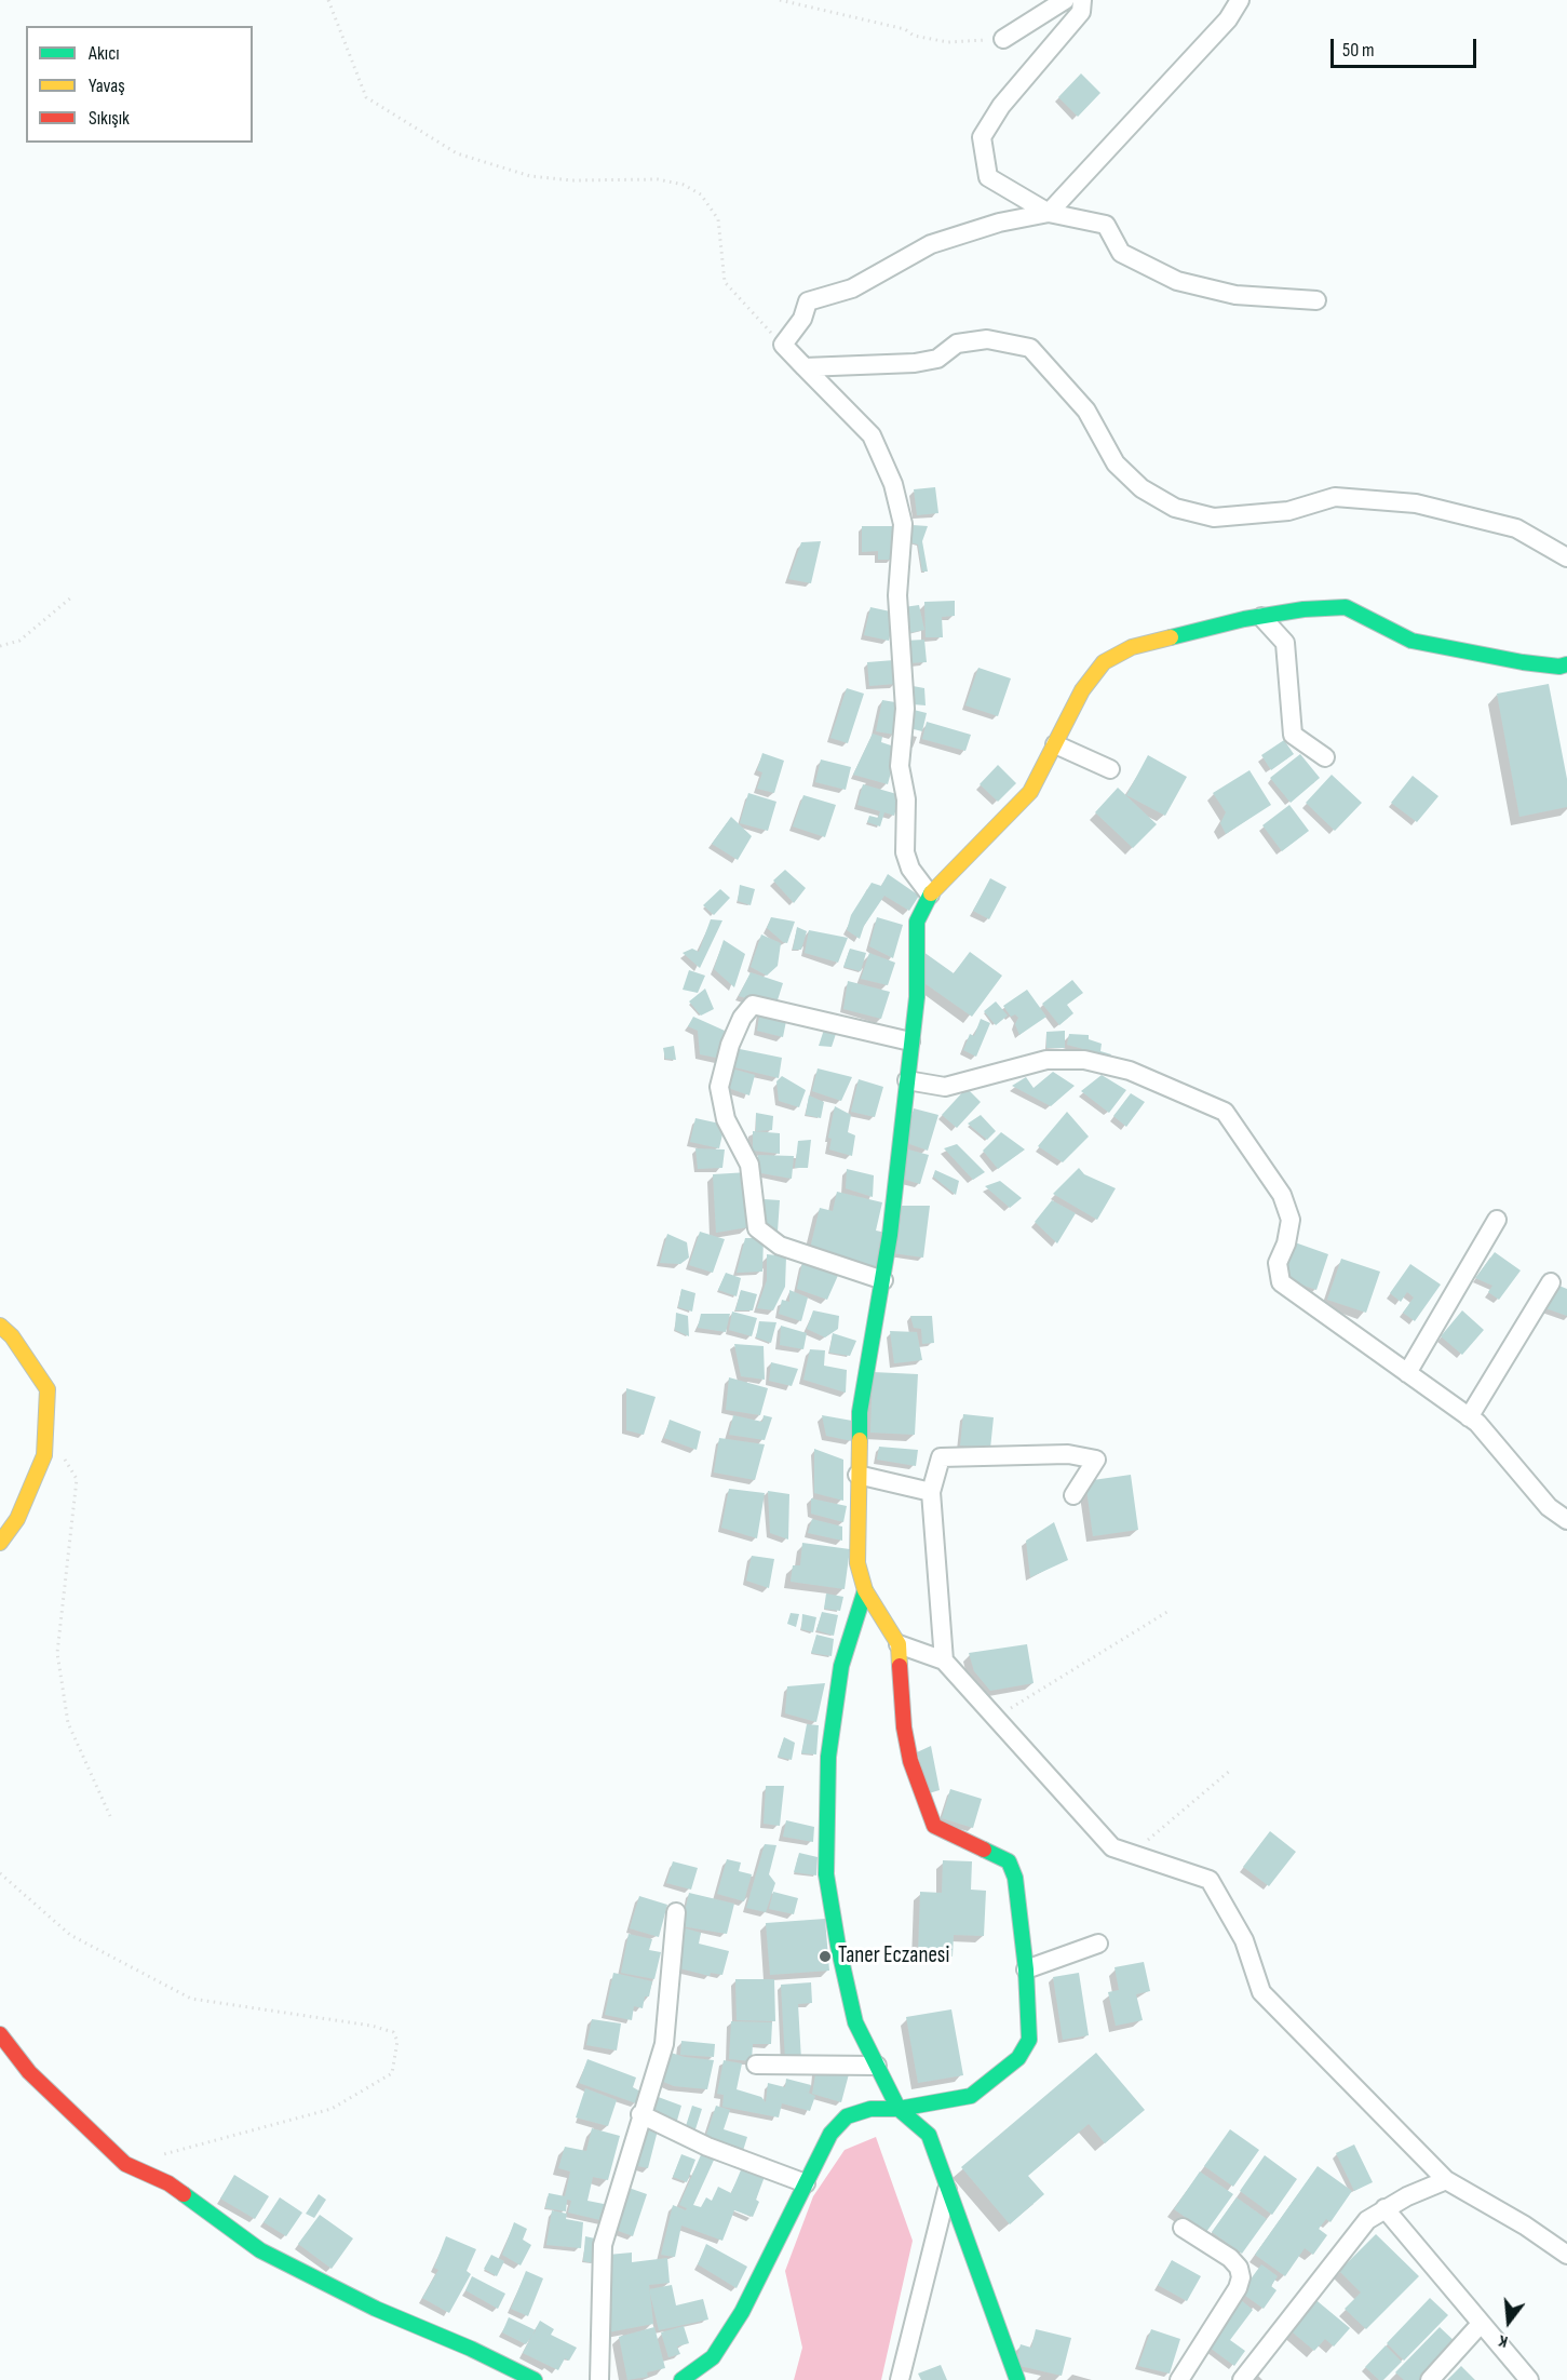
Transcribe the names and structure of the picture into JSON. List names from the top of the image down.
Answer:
{
  "places": ["Taner Eczanesi"],
  "legend": ["Akıcı", "Yavaş", "Sıkışık"],
  "scale_bar": "50 m",
  "north": "bottom"
}
